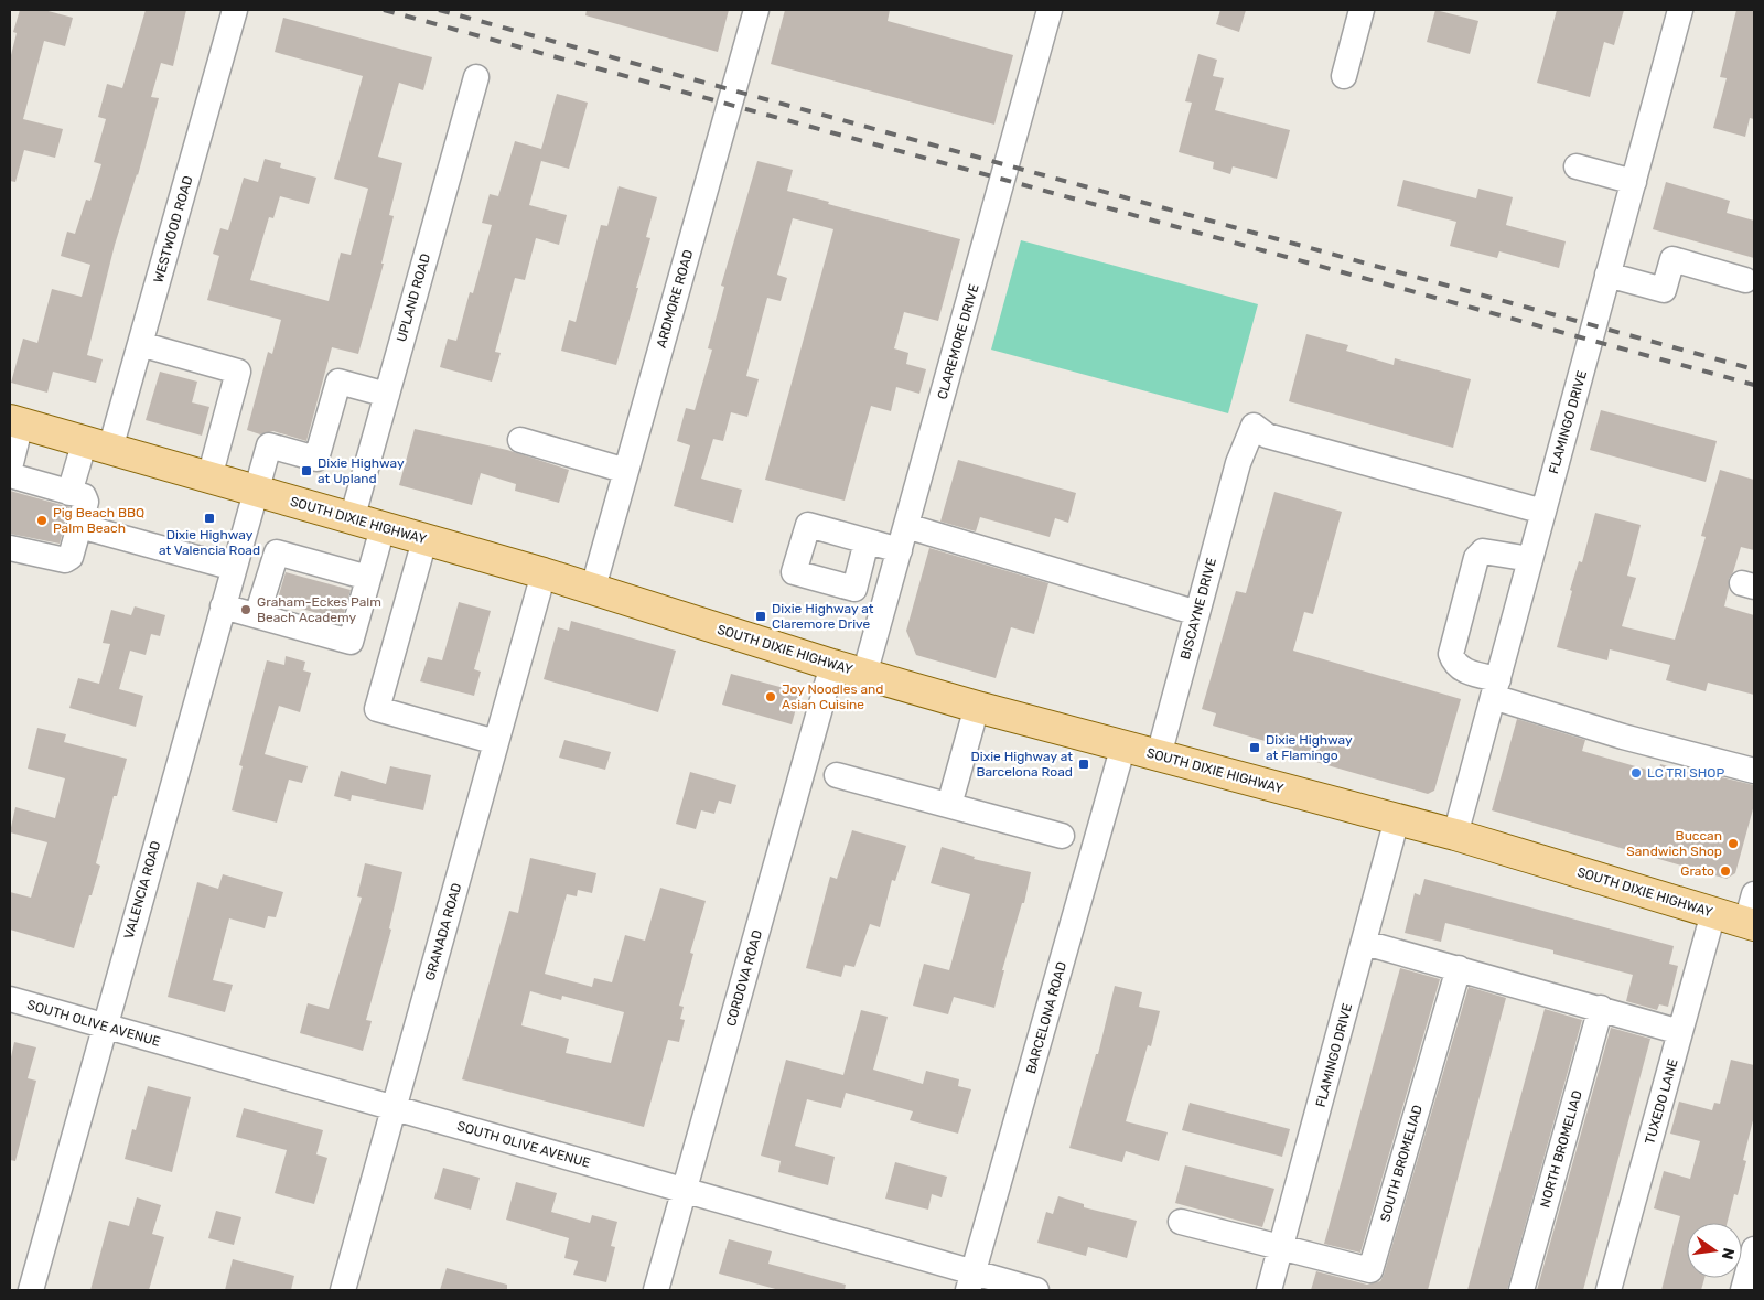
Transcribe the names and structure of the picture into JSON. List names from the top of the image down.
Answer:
{
  "streets": {
    "main road": ["SOUTH DIXIE HIGHWAY"],
    "street": [
      "WESTWOOD ROAD",
      "UPLAND ROAD",
      "ARDMORE ROAD",
      "CLAREMORE DRIVE",
      "FLAMINGO DRIVE",
      "BISCAYNE DRIVE",
      "VALENCIA ROAD",
      "GRANADA ROAD",
      "CORDOVA ROAD",
      "BARCELONA ROAD",
      "SOUTH OLIVE AVENUE",
      "TUXEDO LANE",
      "NORTH BROMELIAD",
      "SOUTH BROMELIAD"
    ]
  },
  "crossings": [
    ["WESTWOOD ROAD", "SOUTH DIXIE HIGHWAY"],
    ["UPLAND ROAD", "SOUTH DIXIE HIGHWAY"],
    ["UPLAND ROAD", "VALENCIA ROAD"],
    ["ARDMORE ROAD", "SOUTH DIXIE HIGHWAY"],
    ["CLAREMORE DRIVE", "SOUTH DIXIE HIGHWAY"],
    ["FLAMINGO DRIVE", "SOUTH DIXIE HIGHWAY"],
    ["FLAMINGO DRIVE", "BISCAYNE DRIVE"],
    ["FLAMINGO DRIVE", "SOUTH BROMELIAD"],
    ["SOUTH DIXIE HIGHWAY", "BISCAYNE DRIVE"],
    ["SOUTH DIXIE HIGHWAY", "VALENCIA ROAD"],
    ["SOUTH DIXIE HIGHWAY", "GRANADA ROAD"],
    ["SOUTH DIXIE HIGHWAY", "CORDOVA ROAD"],
    ["SOUTH DIXIE HIGHWAY", "BARCELONA ROAD"],
    ["SOUTH DIXIE HIGHWAY", "TUXEDO LANE"],
    ["VALENCIA ROAD", "SOUTH OLIVE AVENUE"],
    ["GRANADA ROAD", "SOUTH OLIVE AVENUE"],
    ["CORDOVA ROAD", "SOUTH OLIVE AVENUE"],
    ["BARCELONA ROAD", "SOUTH OLIVE AVENUE"]
  ],
  "places": {
    "transit": [
      "Dixie Highway at Upland",
      "Dixie Highway at Valencia Road",
      "Dixie Highway at Claremore Drive",
      "Dixie Highway at Flamingo",
      "Dixie Highway at Barcelona Road"
    ],
    "other": [
      "Pig Beach BBQ Palm Beach",
      "Graham-Eckes Palm Beach Academy",
      "Joy Noodles and Asian Cuisine",
      "LC TRI SHOP",
      "Buccan Sandwich Shop",
      "Grato"
    ]
  },
  "north": "right"
}
